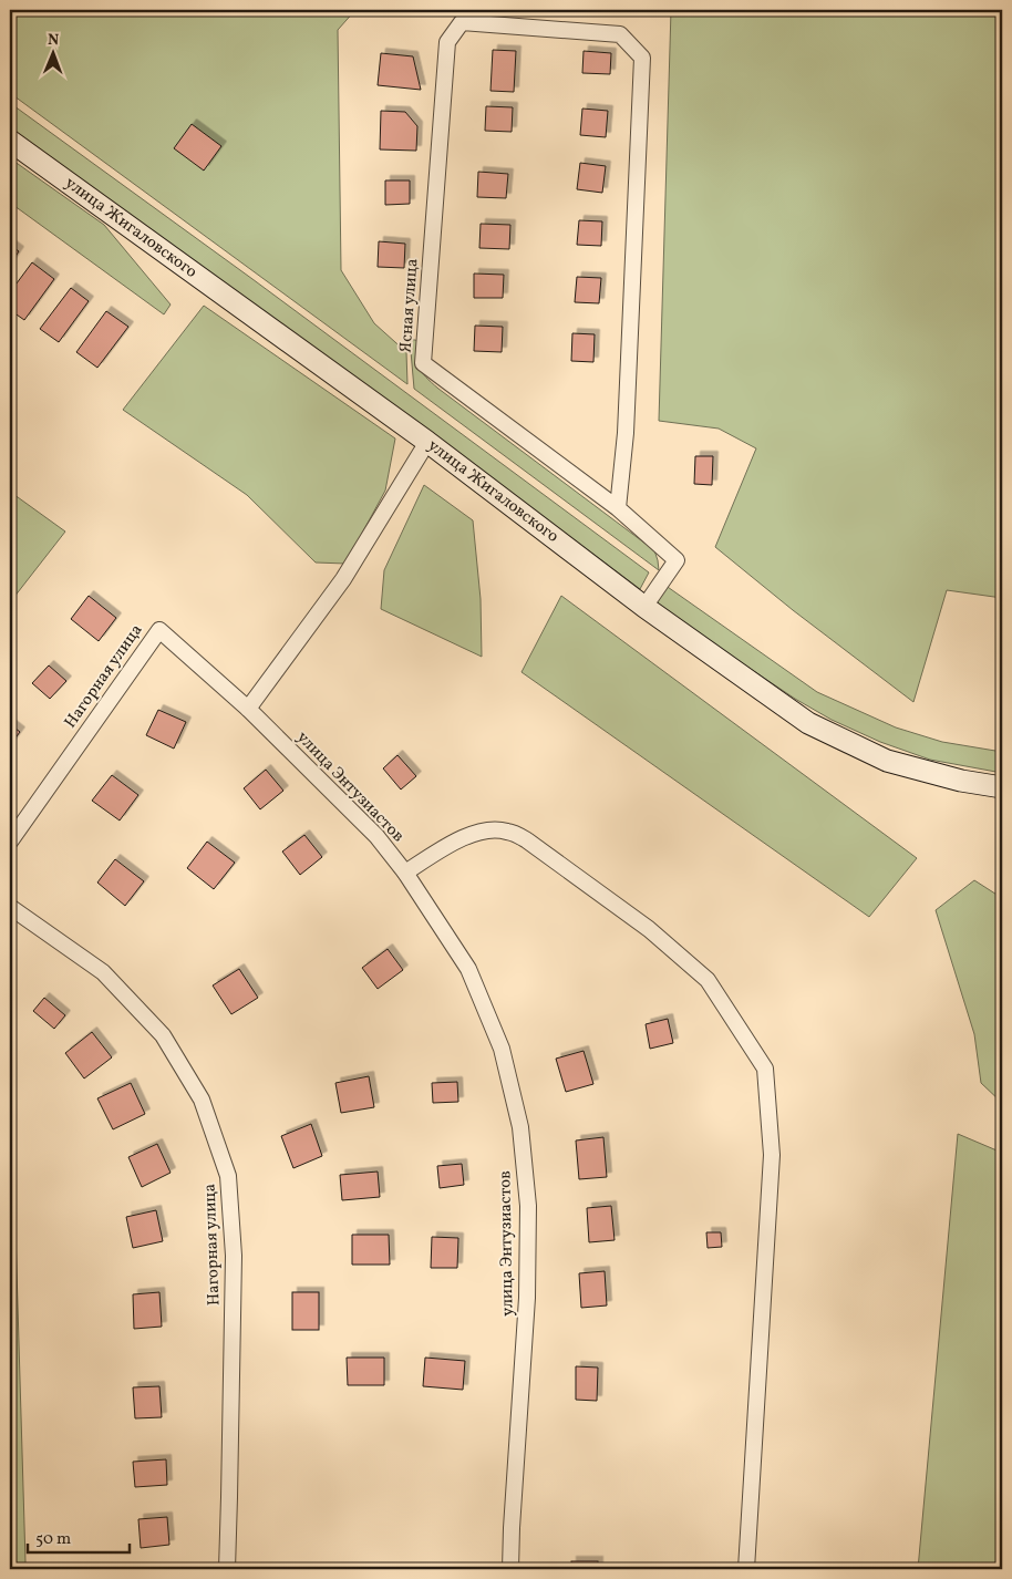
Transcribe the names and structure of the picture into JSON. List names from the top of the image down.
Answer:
{
  "streets": {
    "main road": ["улица Жигаловского"],
    "street": ["Ясная улица", "Нагорная улица", "улица Энтузиастов"]
  },
  "crossings": [
    ["улица Жигаловского", "Ясная улица"],
    ["Нагорная улица", "улица Энтузиастов"]
  ],
  "scale_bar": "50 m",
  "north": "top"
}
